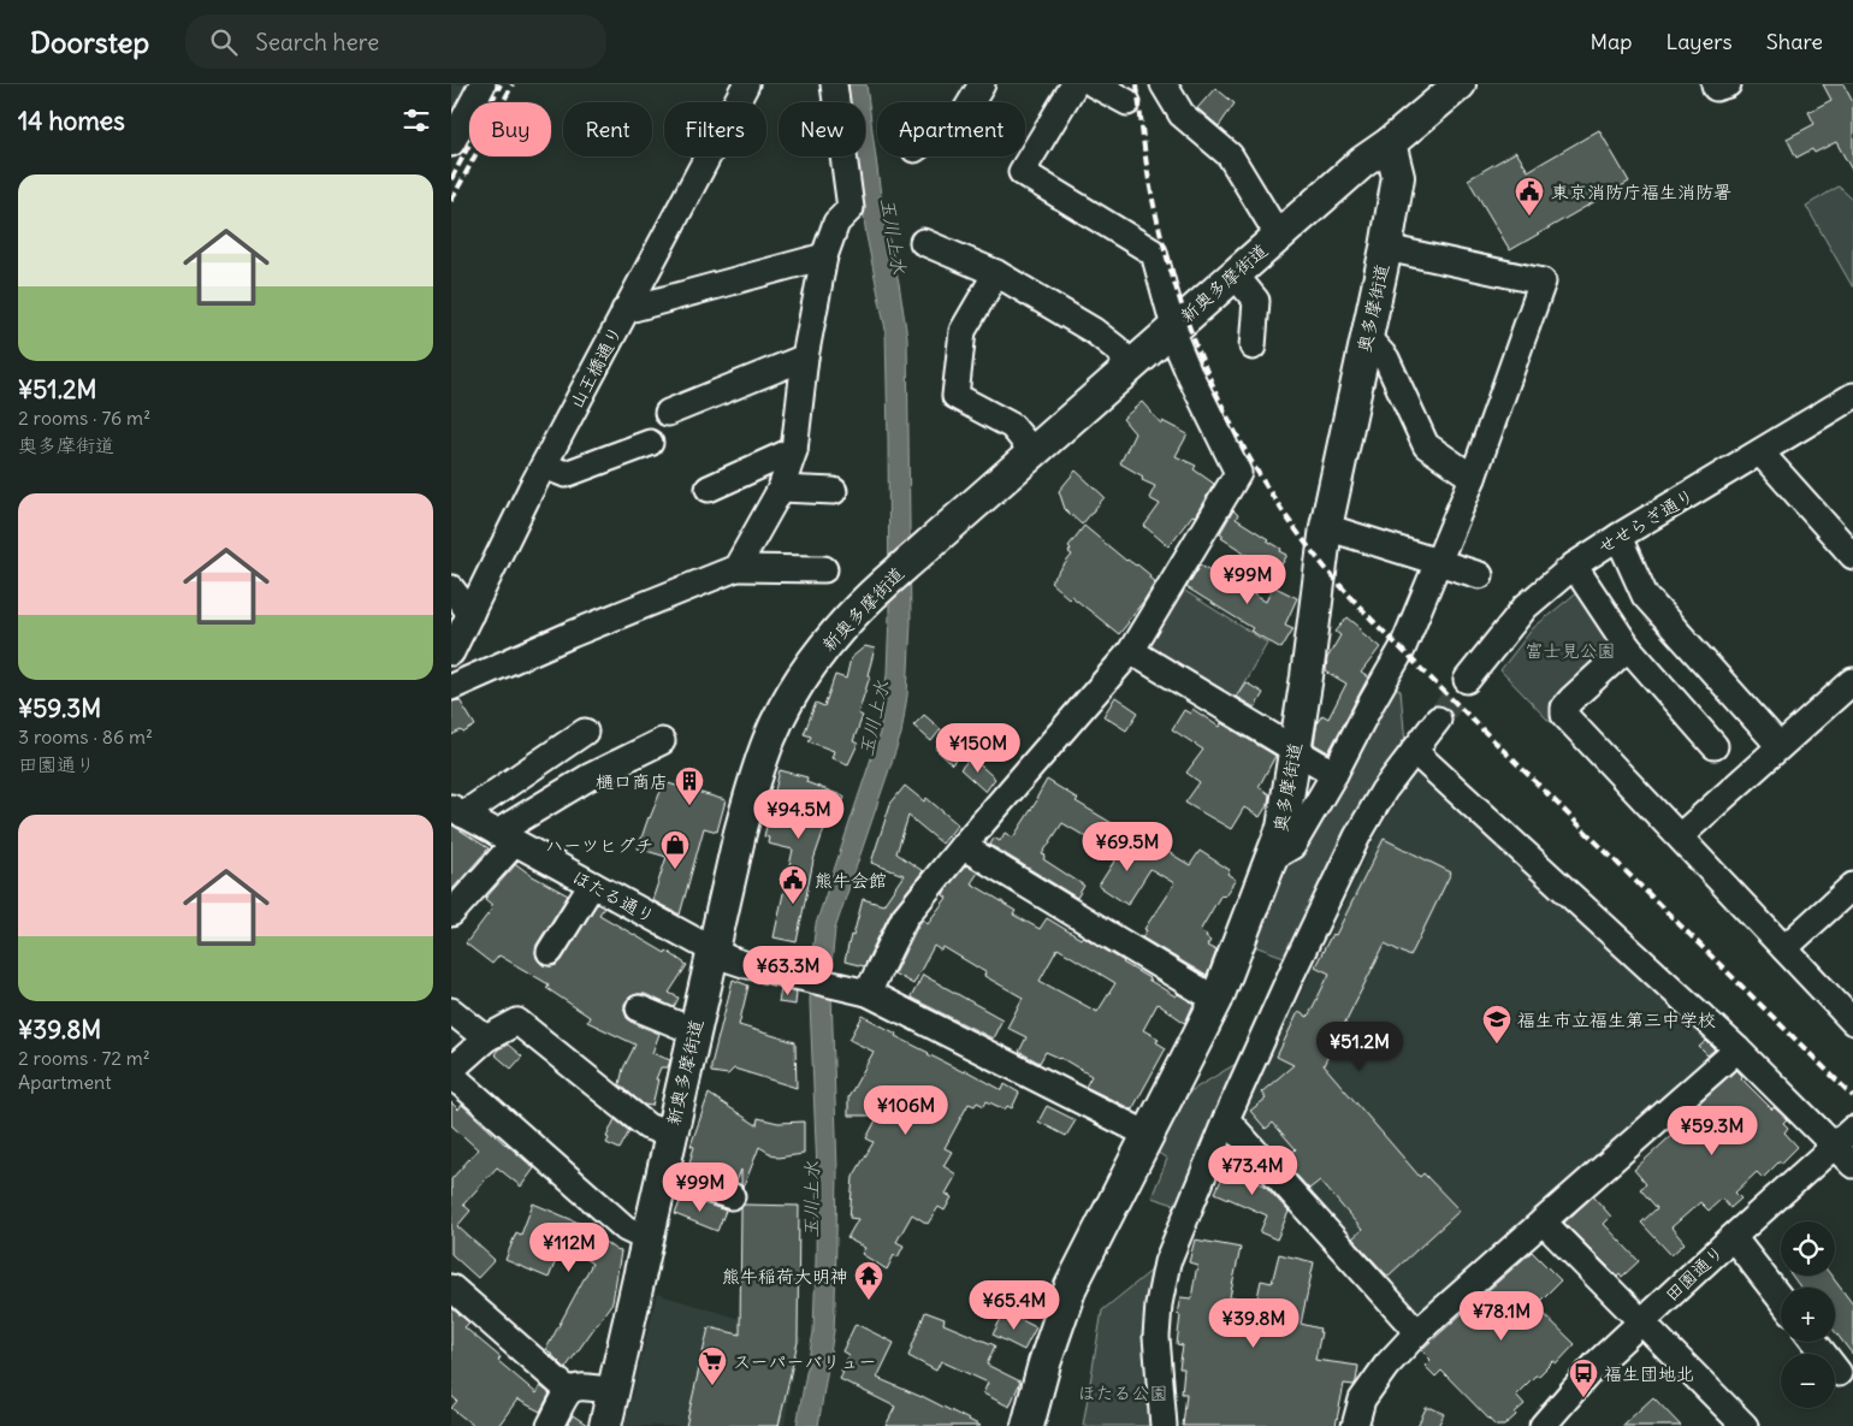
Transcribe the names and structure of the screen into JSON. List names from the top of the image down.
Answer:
{
  "streets": {
    "main road": ["新奥多摩街道", "奥多摩街道"],
    "street": [
      "山王橋通り",
      "せせらぎ通り",
      "ほたる通り",
      "田園通り"
    ]
  },
  "crossings": [
    ["新奥多摩街道", "奥多摩街道"],
    ["新奥多摩街道", "ほたる通り"],
    ["奥多摩街道", "ほたる通り"]
  ],
  "water": ["玉川上水"],
  "parks": ["富士見公園", "ほたる公園"],
  "places": {
    "public building": ["東京消防庁福生消防署", "熊牛会館"],
    "building": ["樋口商店"],
    "shop": ["ハーツヒグチ"],
    "school or university": ["福生市立福生第三中学校"],
    "temple": ["熊牛稲荷大明神"],
    "supermarket": ["スーパーバリュー"],
    "bus stop": ["福生団地北"]
  },
  "page": {
    "header": "Doorstep",
    "search": "Search here",
    "nav": ["Map", "Layers", "Share"],
    "heading": "14 homes",
    "chip": [
      "Buy",
      "Rent",
      "Filters",
      "New",
      "Apartment"
    ],
    "list": [
      {
        "name": "¥51.2M",
        "note": "2 rooms · 76 m² · 奥多摩街道"
      },
      {
        "name": "¥59.3M",
        "note": "3 rooms · 86 m² · 田園通り"
      },
      {
        "name": "¥39.8M",
        "note": "2 rooms · 72 m² · Apartment"
      }
    ],
    "price": [
      "¥99M",
      "¥150M",
      "¥94.5M",
      "¥69.5M",
      "¥63.3M",
      "¥51.2M",
      "¥106M",
      "¥59.3M",
      "¥73.4M",
      "¥99M",
      "¥112M",
      "¥65.4M",
      "¥78.1M",
      "¥39.8M"
    ],
    "map_buttons": ["+", "−"]
  }
}
